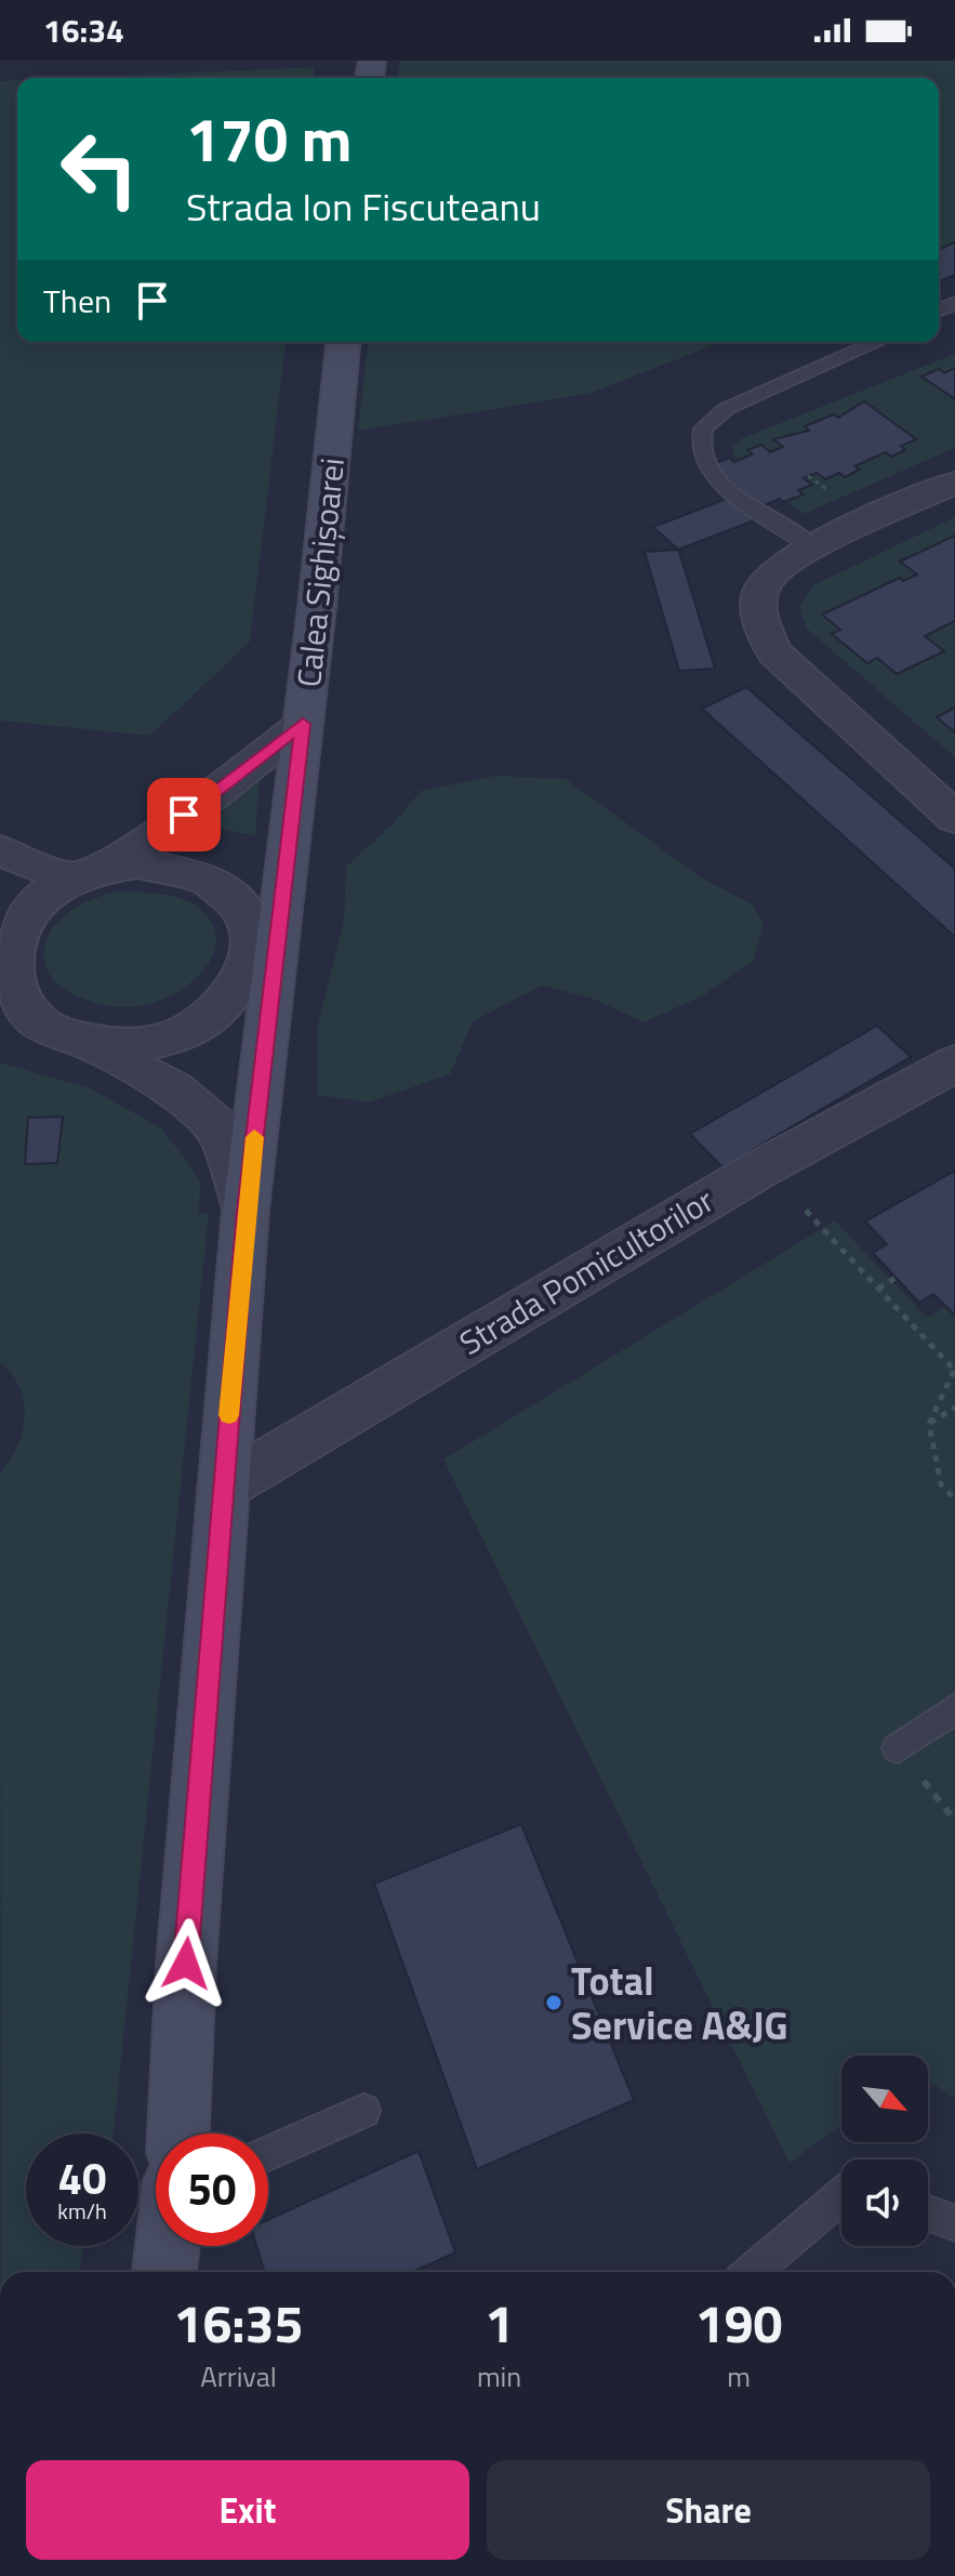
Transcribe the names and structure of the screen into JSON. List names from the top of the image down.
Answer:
{
  "streets": {
    "main road": ["Calea Sighișoarei"],
    "street": ["Strada Pomicultorilor"]
  },
  "crossings": [
    ["Calea Sighișoarei", "Strada Pomicultorilor"]
  ],
  "places": ["Total Service A&JG"],
  "north": "bottom right",
  "page": {
    "status": "16:34",
    "turn": ["170 m", "Strada Ion Fiscuteanu"],
    "then": "Then",
    "speed": "40 km/h",
    "limit": "50",
    "eta": [
      "16:35",
      "Arrival",
      "1",
      "min",
      "190",
      "m"
    ],
    "buttons": ["Exit", "Share"]
  }
}
